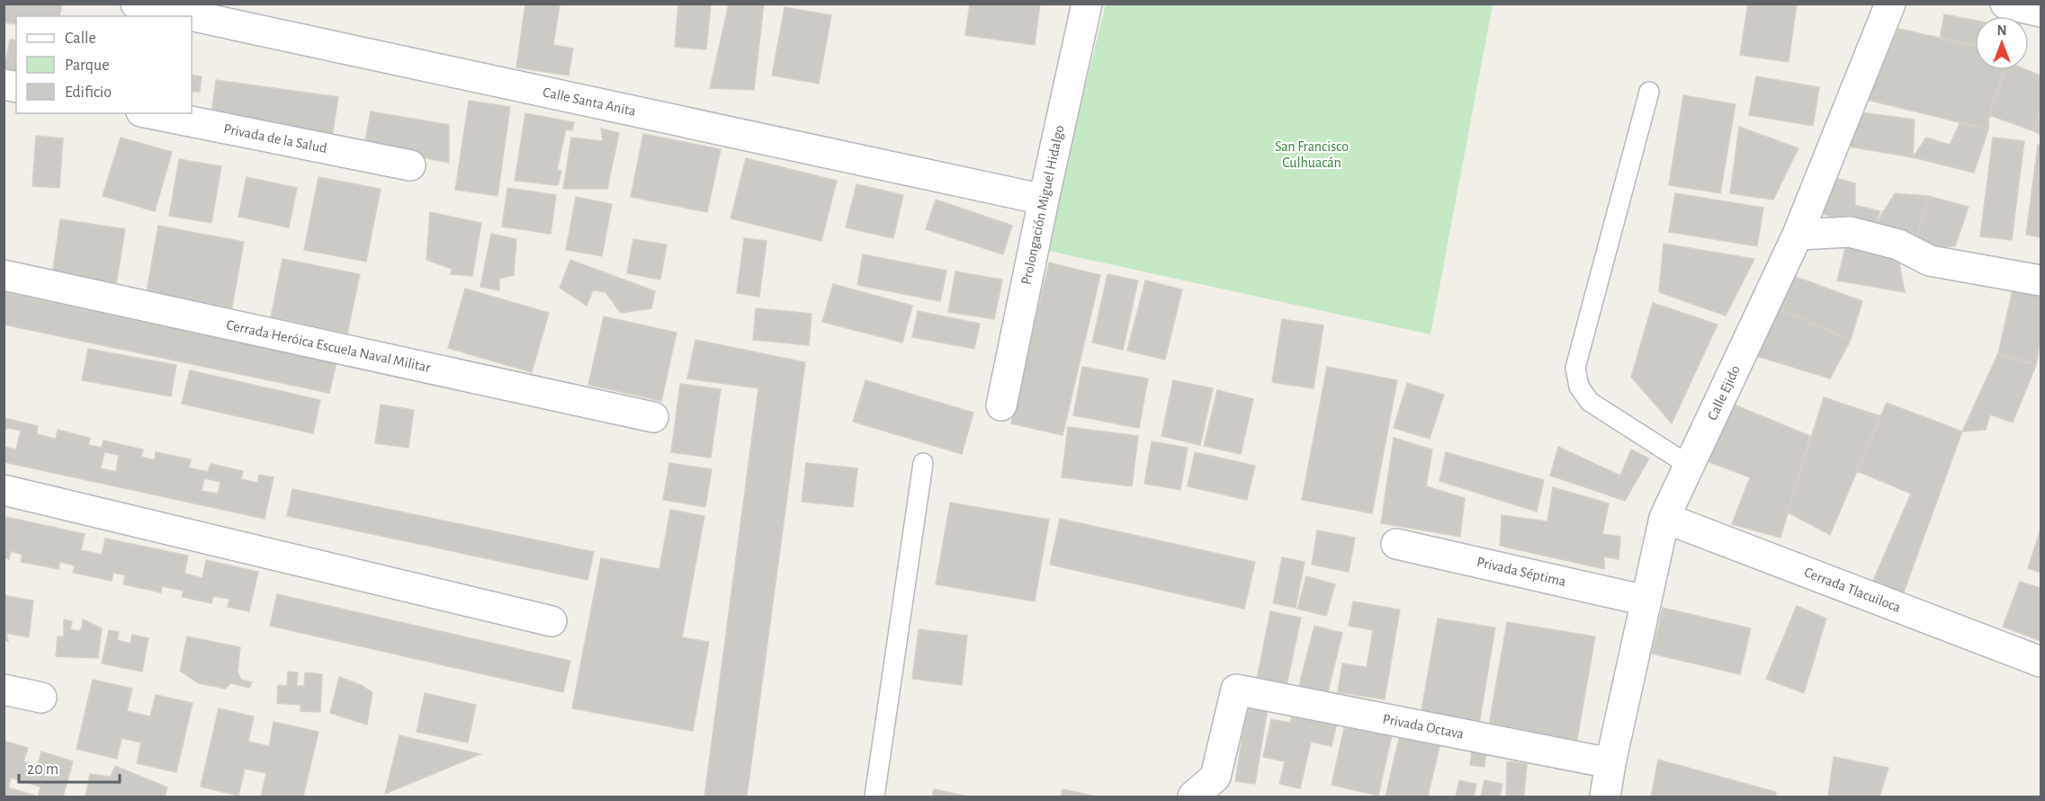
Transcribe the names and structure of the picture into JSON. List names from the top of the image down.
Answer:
{
  "streets": {
    "street": [
      "Calle Santa Anita",
      "Privada de la Salud",
      "Prolongación Miguel Hidalgo",
      "Cerrada Heróica Escuela Naval Militar",
      "Calle Ejido",
      "Privada Séptima",
      "Cerrada Tlacuiloca",
      "Privada Octava"
    ]
  },
  "crossings": [
    ["Calle Santa Anita", "Prolongación Miguel Hidalgo"],
    ["Calle Ejido", "Privada Séptima"],
    ["Calle Ejido", "Cerrada Tlacuiloca"],
    ["Calle Ejido", "Privada Octava"]
  ],
  "parks": ["San Francisco Culhuacán"],
  "legend": ["Calle", "Parque", "Edificio"],
  "scale_bar": "20 m",
  "north": "top"
}
